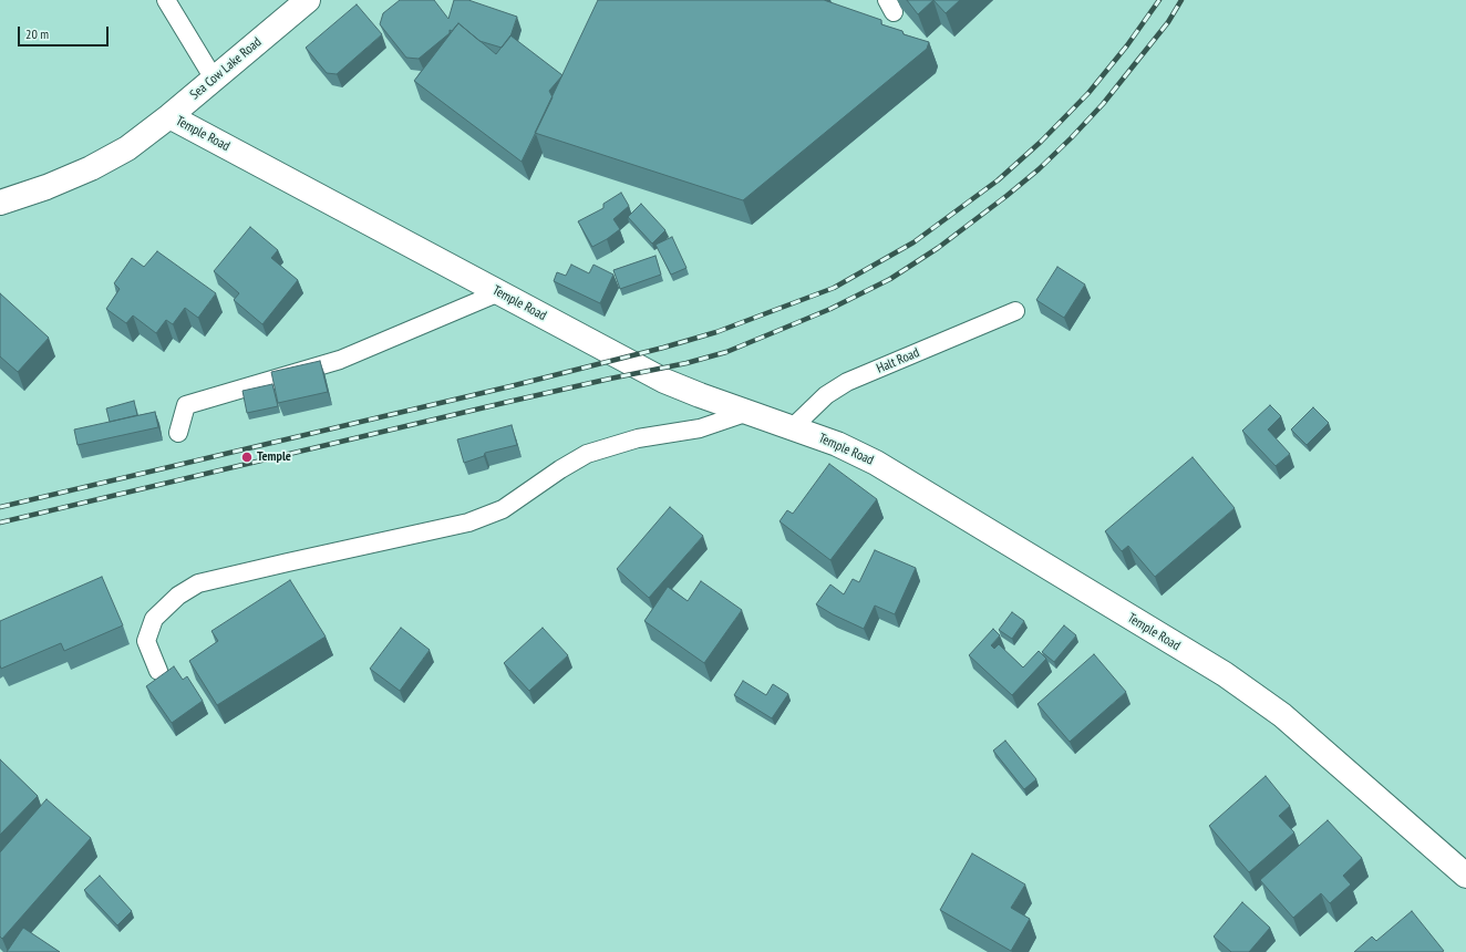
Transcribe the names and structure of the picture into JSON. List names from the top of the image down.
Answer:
{
  "streets": {
    "street": ["Sea Cow Lake Road", "Temple Road"],
    "lane": ["Halt Road"]
  },
  "crossings": [
    ["Sea Cow Lake Road", "Temple Road"],
    ["Temple Road", "Halt Road"]
  ],
  "places": ["Temple"],
  "scale_bar": "20 m"
}
